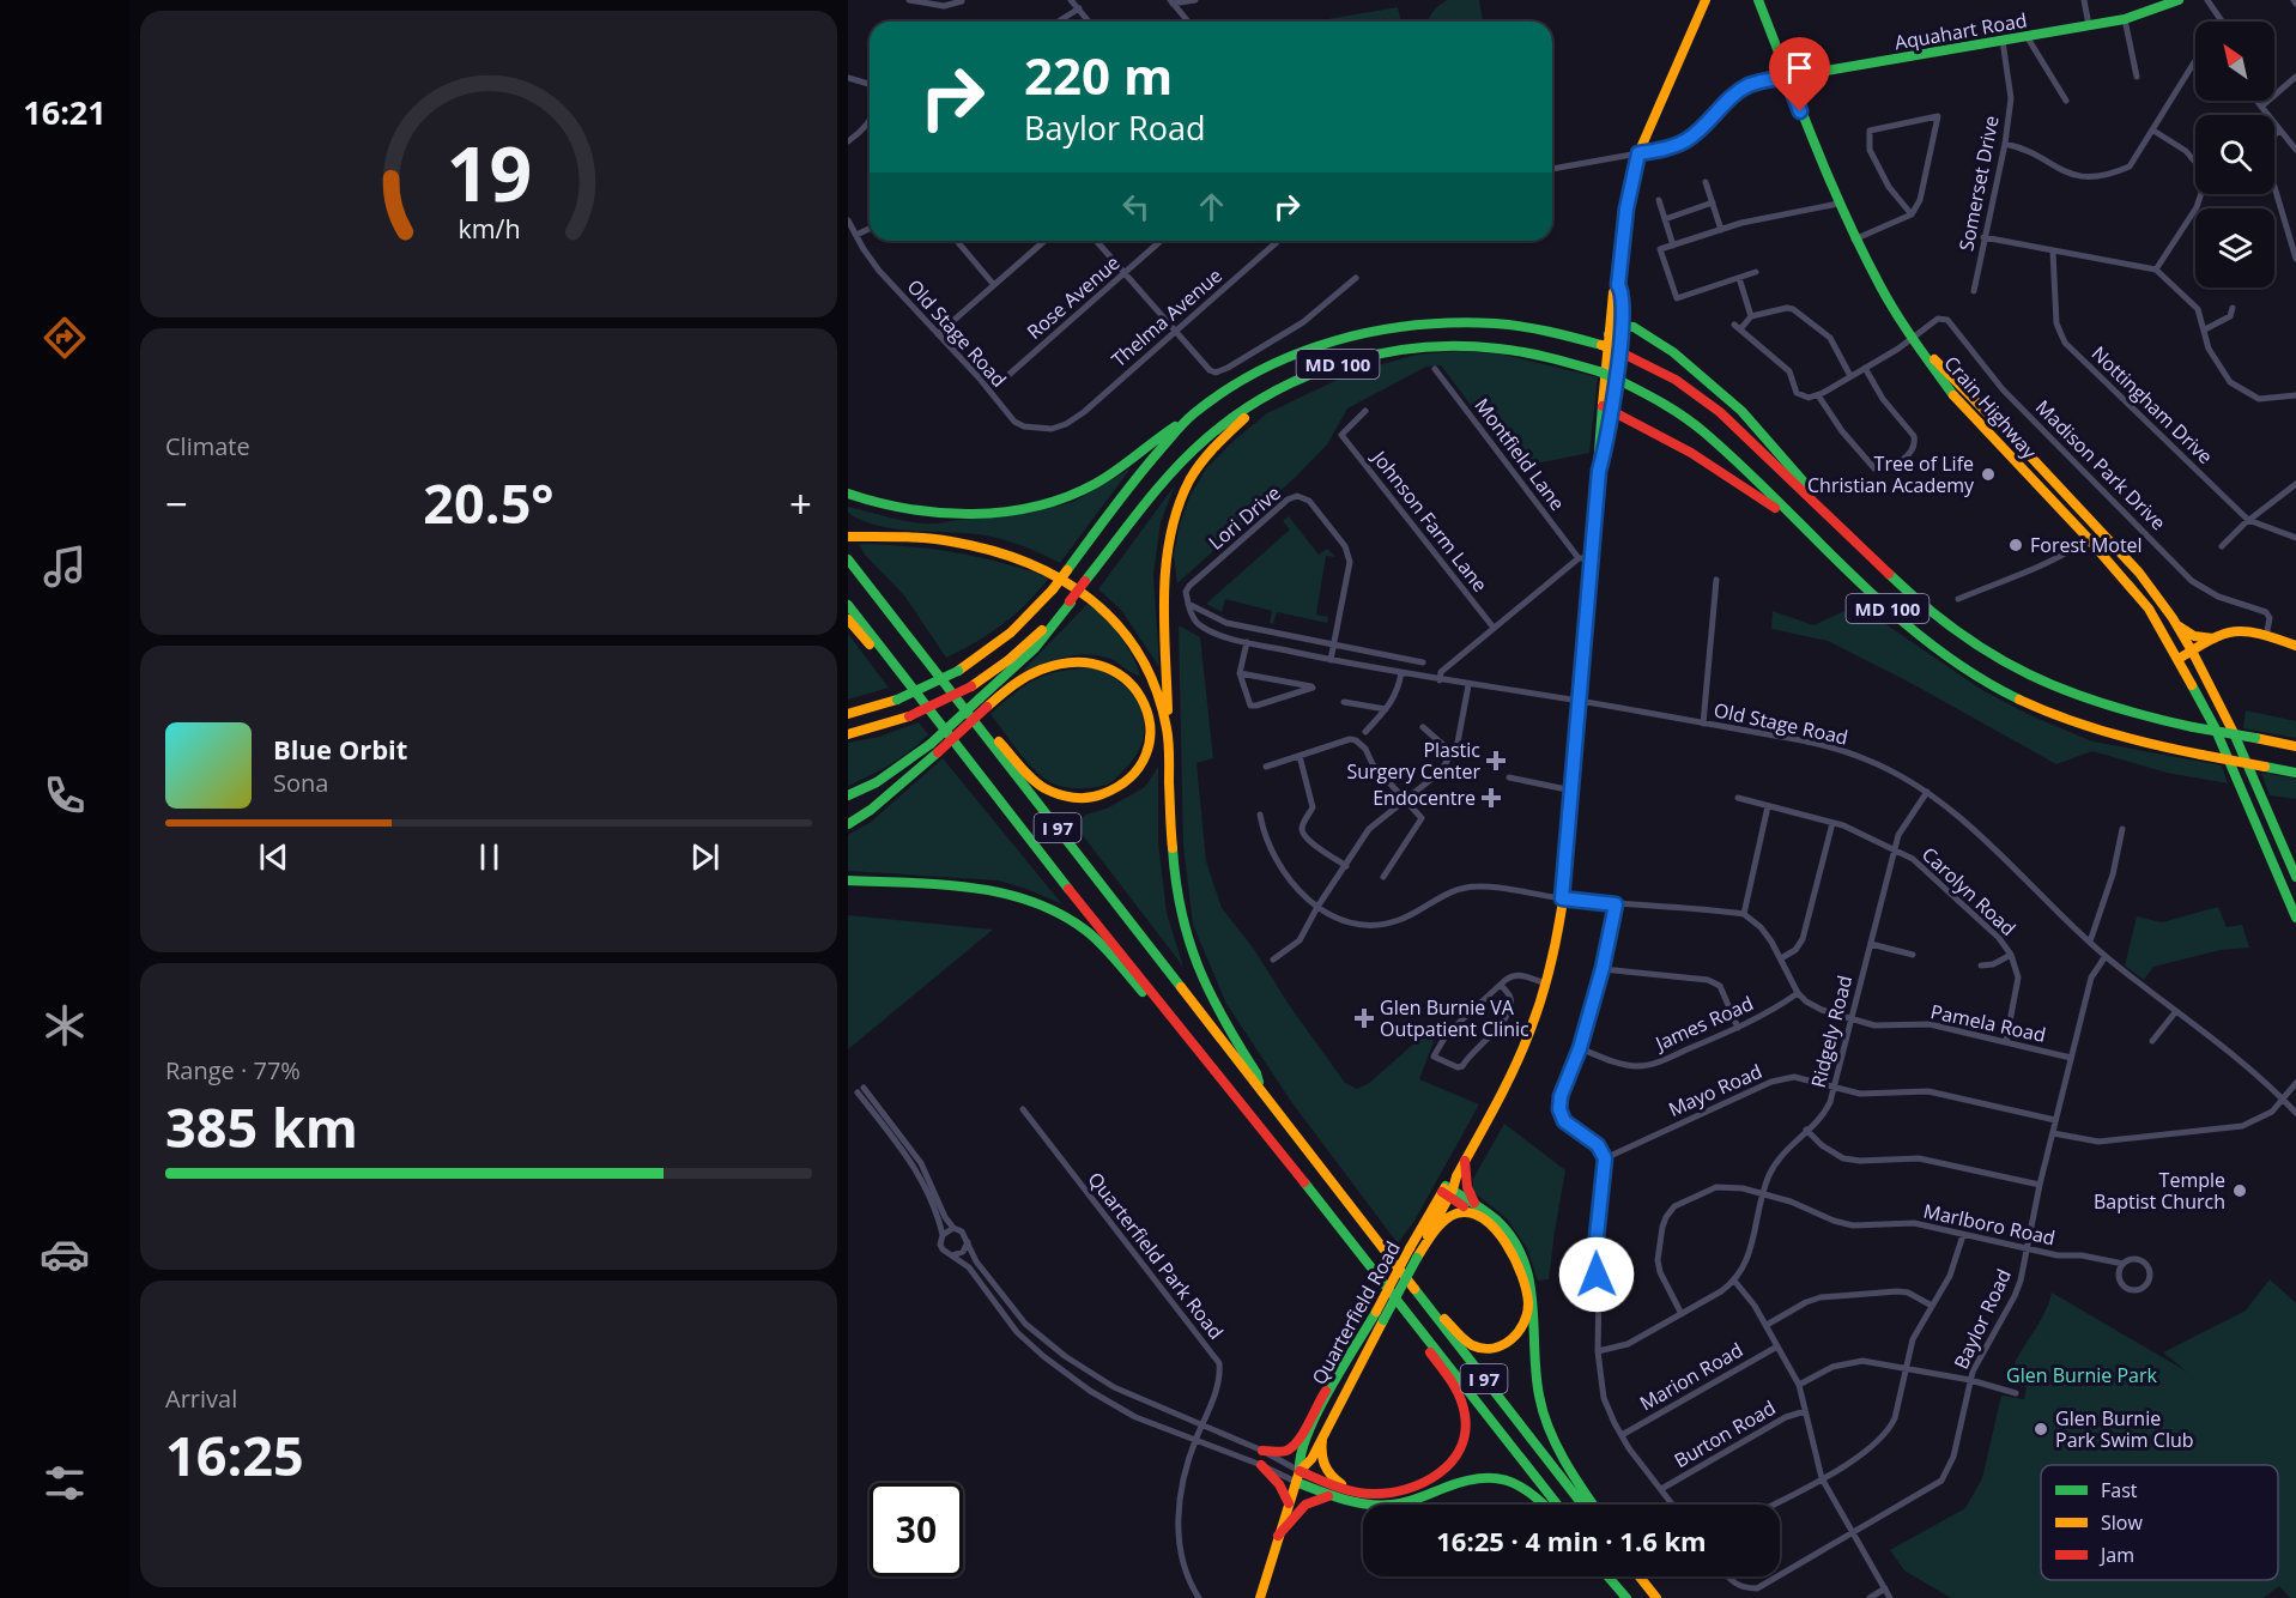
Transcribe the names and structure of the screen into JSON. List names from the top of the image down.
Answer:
{
  "streets": {
    "main road": [
      "Aquahart Road",
      "MD 100",
      "Crain Highway",
      "I 97",
      "Quarterfield Road"
    ],
    "street": [
      "Somerset Drive",
      "Rose Avenue",
      "Thelma Avenue",
      "Old Stage Road",
      "Nottingham Drive",
      "Montfield Lane",
      "Madison Park Drive",
      "Lori Drive",
      "Johnson Farm Lane",
      "Carolyn Road",
      "James Road",
      "Pamela Road",
      "Ridgely Road",
      "Mayo Road",
      "Marlboro Road",
      "Quarterfield Park Road",
      "Baylor Road",
      "Marion Road",
      "Burton Road"
    ]
  },
  "crossings": [
    ["Aquahart Road", "Somerset Drive"],
    ["Thelma Avenue", "Old Stage Road"],
    ["Old Stage Road", "Lori Drive"],
    ["Old Stage Road", "Ridgely Road"],
    ["Old Stage Road", "Quarterfield Road"],
    ["Old Stage Road", "Baylor Road"],
    ["Crain Highway", "Madison Park Drive"],
    ["Carolyn Road", "Pamela Road"],
    ["Carolyn Road", "Ridgely Road"],
    ["James Road", "Pamela Road"],
    ["Pamela Road", "Ridgely Road"],
    ["Pamela Road", "Baylor Road"],
    ["Ridgely Road", "Mayo Road"],
    ["Ridgely Road", "Marlboro Road"],
    ["Mayo Road", "Baylor Road"],
    ["Marlboro Road", "Baylor Road"]
  ],
  "parks": ["Glen Burnie Park"],
  "places": {
    "other": [
      "Tree of Life Christian Academy",
      "Forest Motel",
      "Temple Baptist Church",
      "Glen Burnie Park Swim Club"
    ],
    "health": ["Plastic Surgery Center", "Endocentre", "Glen Burnie VA Outpatient Clinic"]
  },
  "legend": ["Fast", "Slow", "Jam"],
  "north": "top left",
  "page": {
    "tabs": "16:21",
    "turn": ["220 m", "Baylor Road"],
    "tile": [
      "Climate",
      ["Range · 77%", "385 km"],
      ["Arrival", "16:25"]
    ],
    "heat": ["−", "20.5°", "+"],
    "song": ["Blue Orbit", "Sona"],
    "limit": "30",
    "trip": "16:25 · 4 min · 1.6 km",
    "gauge": ["19", "km/h"]
  }
}
